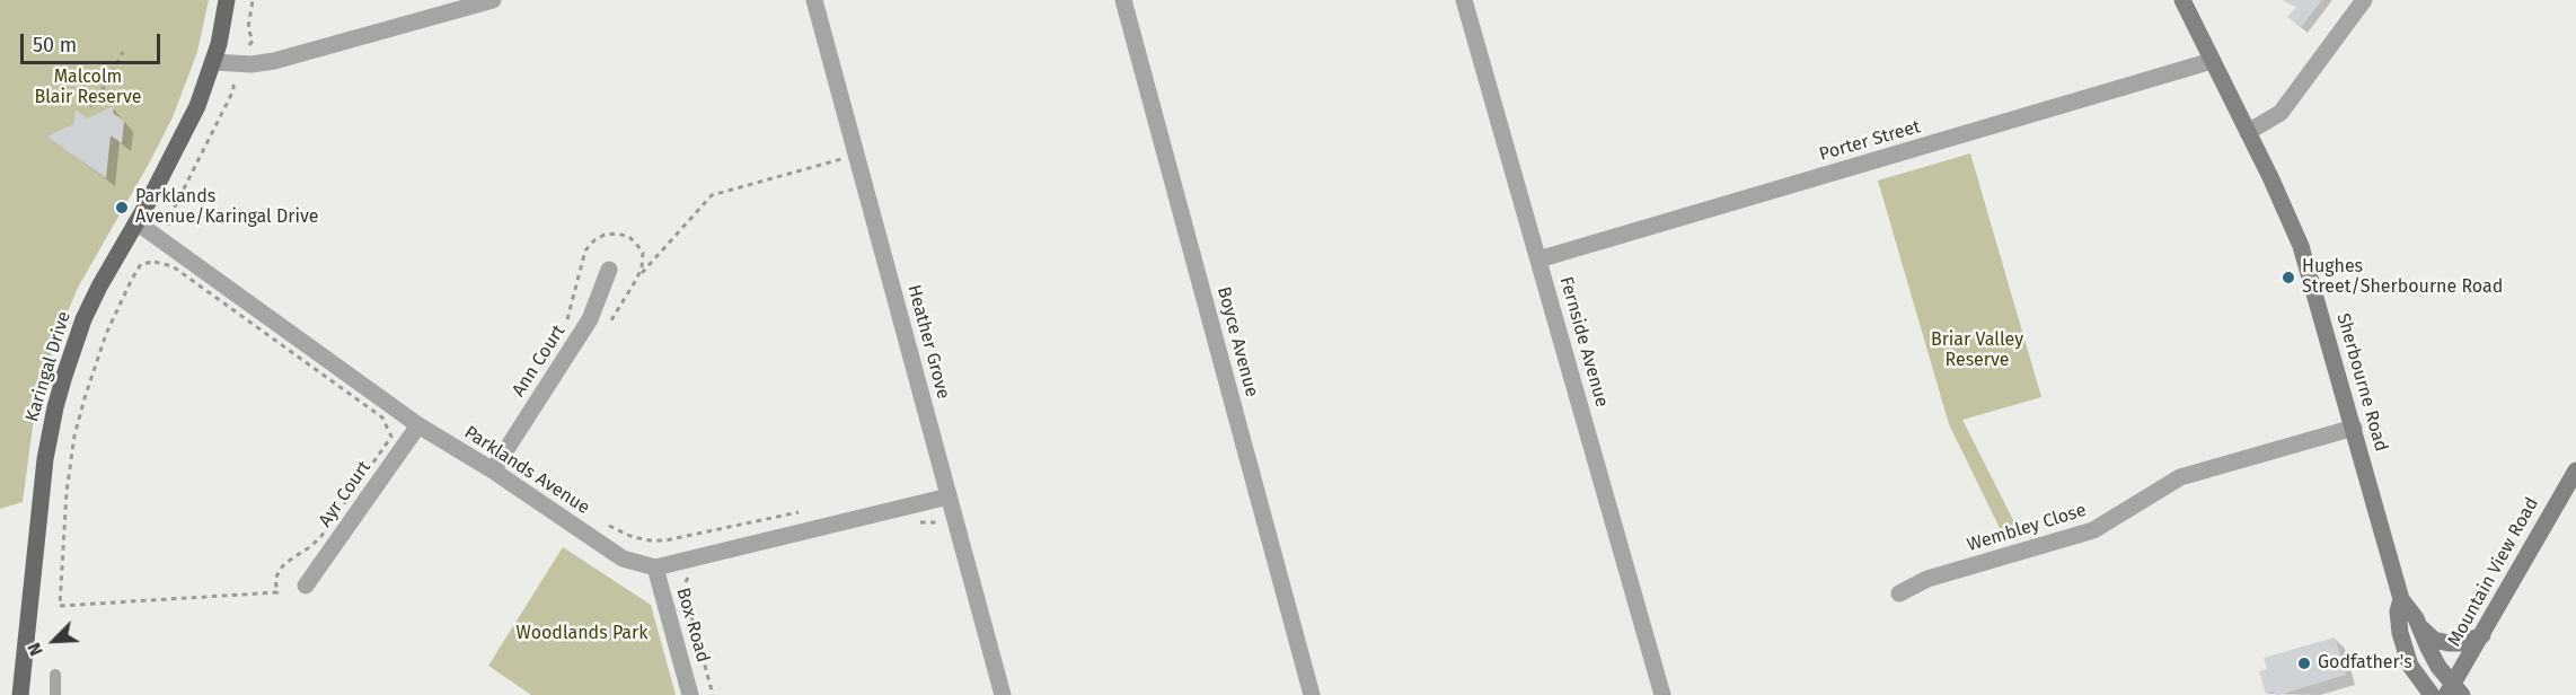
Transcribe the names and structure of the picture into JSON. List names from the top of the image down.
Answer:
{
  "streets": {
    "main road": ["Karingal Drive", "Sherbourne Road", "Mountain View Road"],
    "street": [
      "Porter Street",
      "Heather Grove",
      "Boyce Avenue",
      "Fernside Avenue",
      "Ann Court",
      "Parklands Avenue",
      "Ayr Court",
      "Wembley Close",
      "Box Road"
    ]
  },
  "crossings": [
    ["Porter Street", "Fernside Avenue"],
    ["Porter Street", "Sherbourne Road"],
    ["Heather Grove", "Parklands Avenue"],
    ["Ann Court", "Parklands Avenue"],
    ["Karingal Drive", "Parklands Avenue"],
    ["Sherbourne Road", "Wembley Close"],
    ["Sherbourne Road", "Mountain View Road"],
    ["Parklands Avenue", "Ayr Court"],
    ["Parklands Avenue", "Box Road"]
  ],
  "parks": ["Malcolm Blair Reserve", "Briar Valley Reserve", "Woodlands Park"],
  "places": ["Parklands Avenue/Karingal Drive", "Hughes Street/Sherbourne Road", "Godfather's"],
  "scale_bar": "50 m",
  "north": "bottom left"
}
